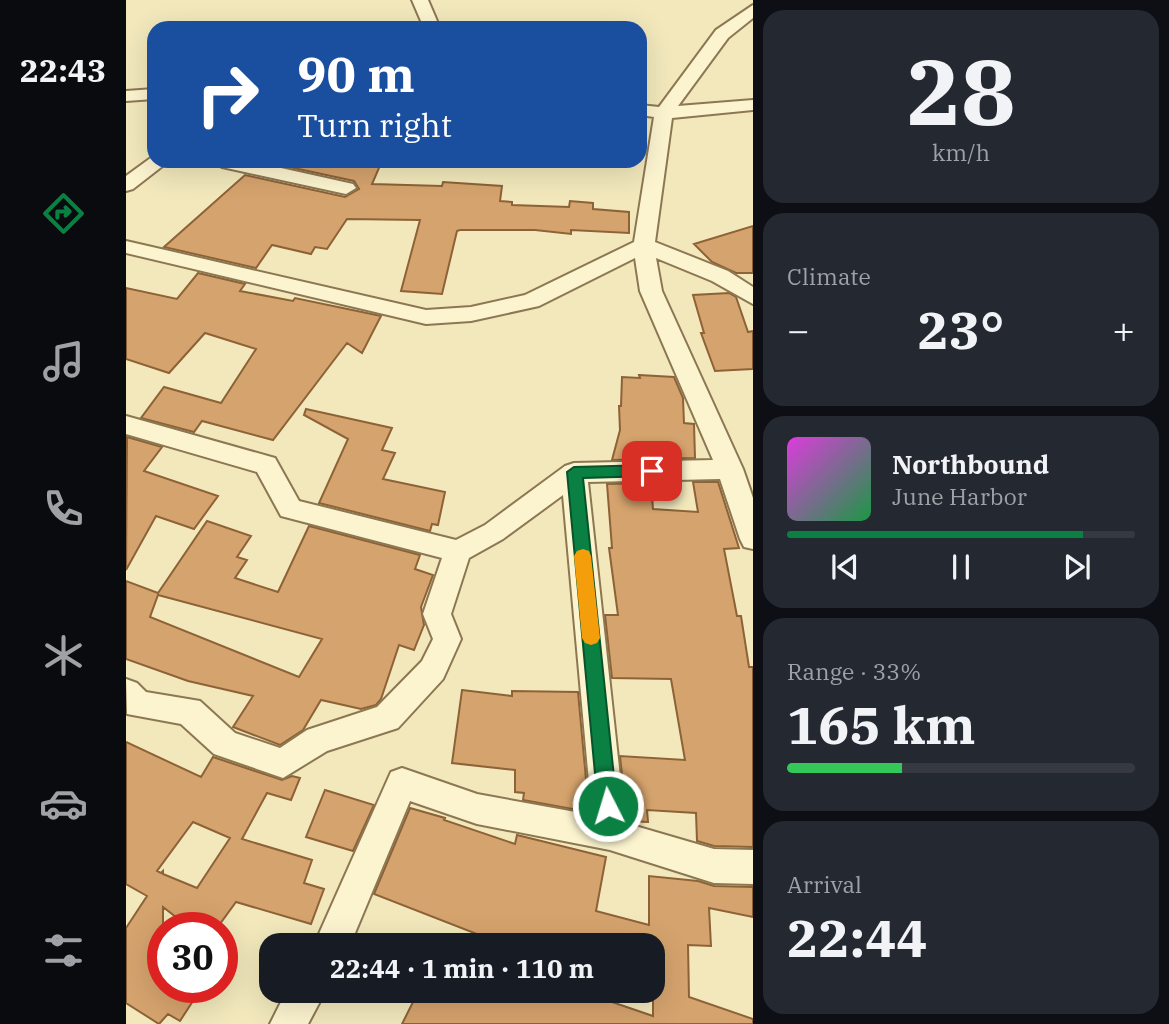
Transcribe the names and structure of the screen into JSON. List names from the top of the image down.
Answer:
{
  "page": {
    "tabs": "22:43",
    "tile": [
      ["28", "km/h"],
      "Climate",
      ["Range · 33%", "165 km"],
      ["Arrival", "22:44"]
    ],
    "turn": ["90 m", "Turn right"],
    "heat": ["−", "23°", "+"],
    "song": ["Northbound", "June Harbor"],
    "limit": "30",
    "trip": "22:44 · 1 min · 110 m"
  }
}
